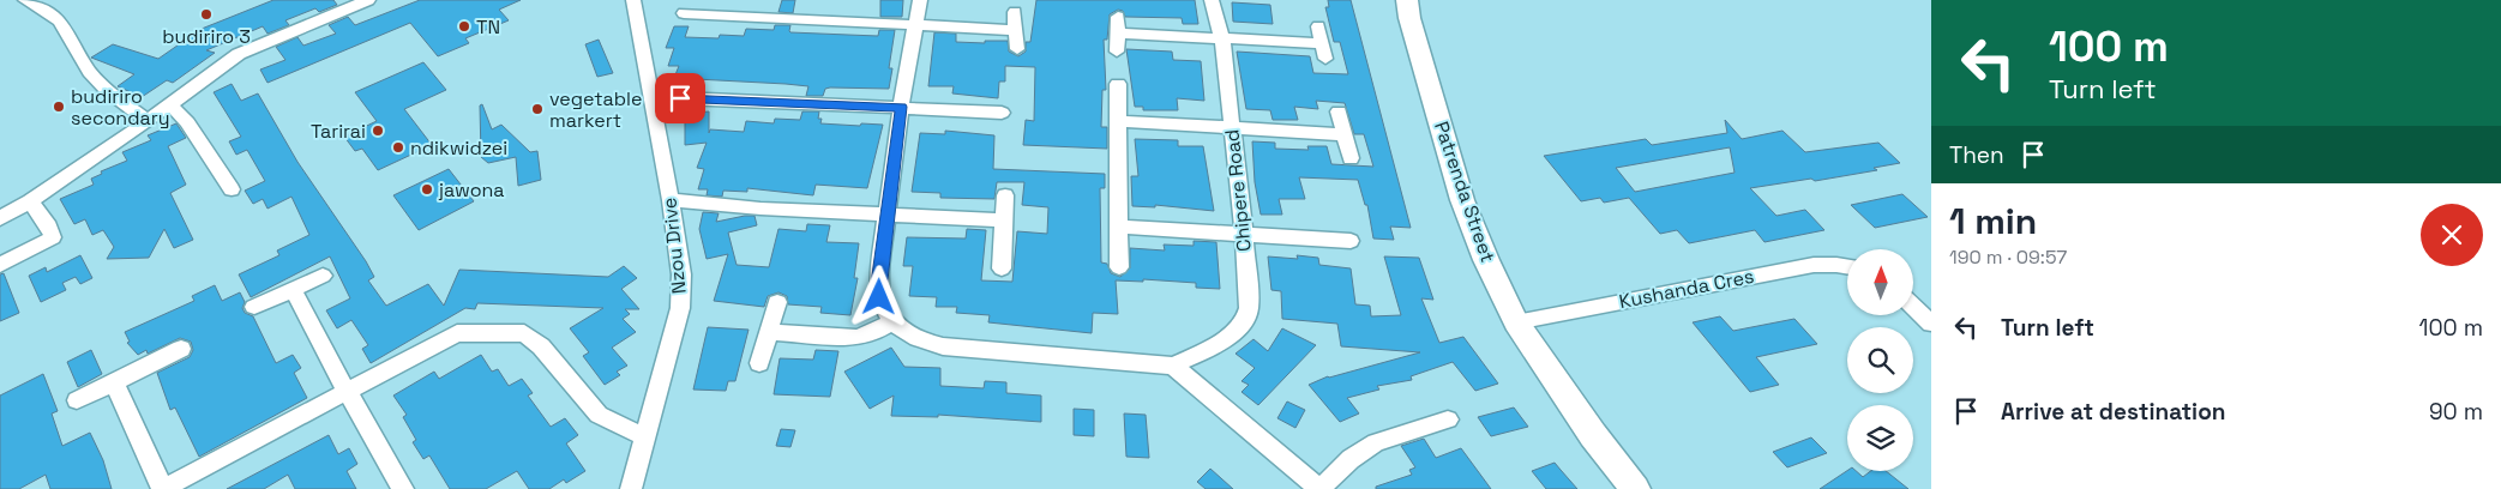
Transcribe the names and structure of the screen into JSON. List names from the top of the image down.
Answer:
{
  "streets": {
    "street": [
      "Chipere Road",
      "Patrenda Street",
      "Nzou Drive",
      "Kushanda Cres"
    ]
  },
  "crossings": [
    ["Patrenda Street", "Kushanda Cres"]
  ],
  "places": [
    "budiriro 3",
    "TN",
    "budiriro secondary",
    "vegetable markert",
    "Tarirai",
    "ndikwidzei",
    "jawona"
  ],
  "north": "top",
  "page": {
    "turn": ["100 m", "Turn left"],
    "then": "Then",
    "heading": ["1 min", "190 m · 09:57"],
    "list": [
      {
        "name": "Turn left",
        "value": "100 m"
      },
      {
        "name": "Arrive at destination",
        "value": "90 m"
      }
    ]
  }
}
